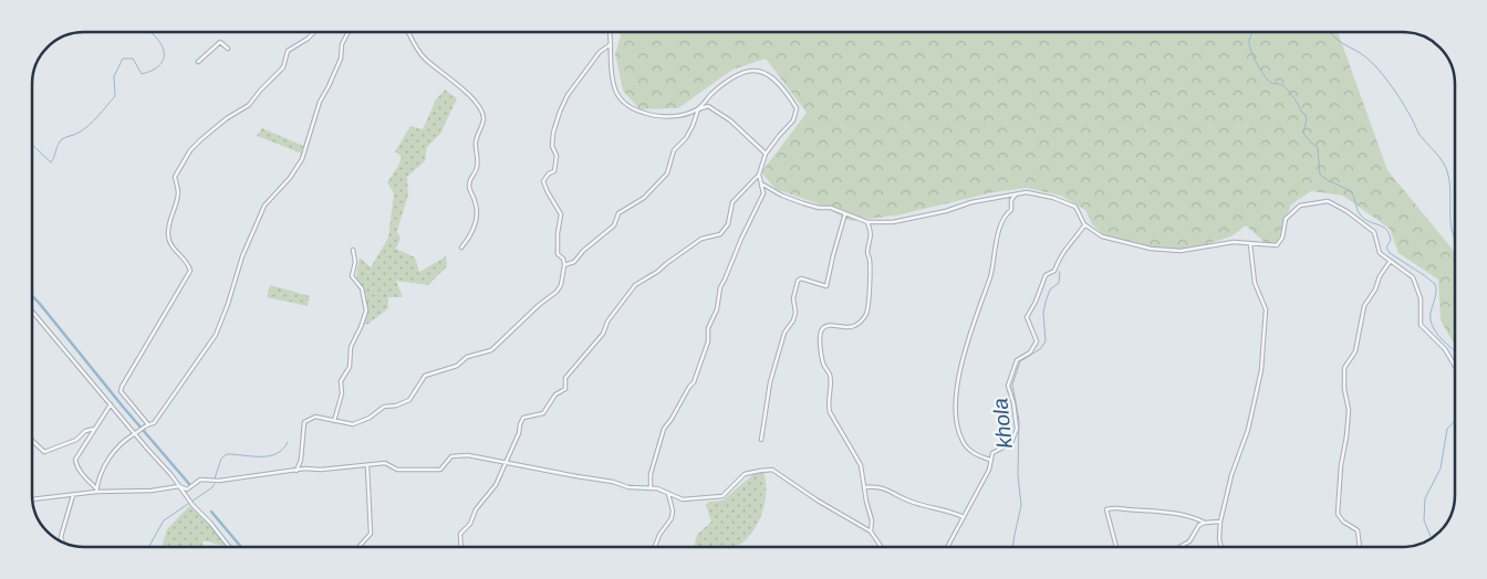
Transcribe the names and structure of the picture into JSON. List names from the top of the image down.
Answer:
{
  "water": ["khola"]
}
